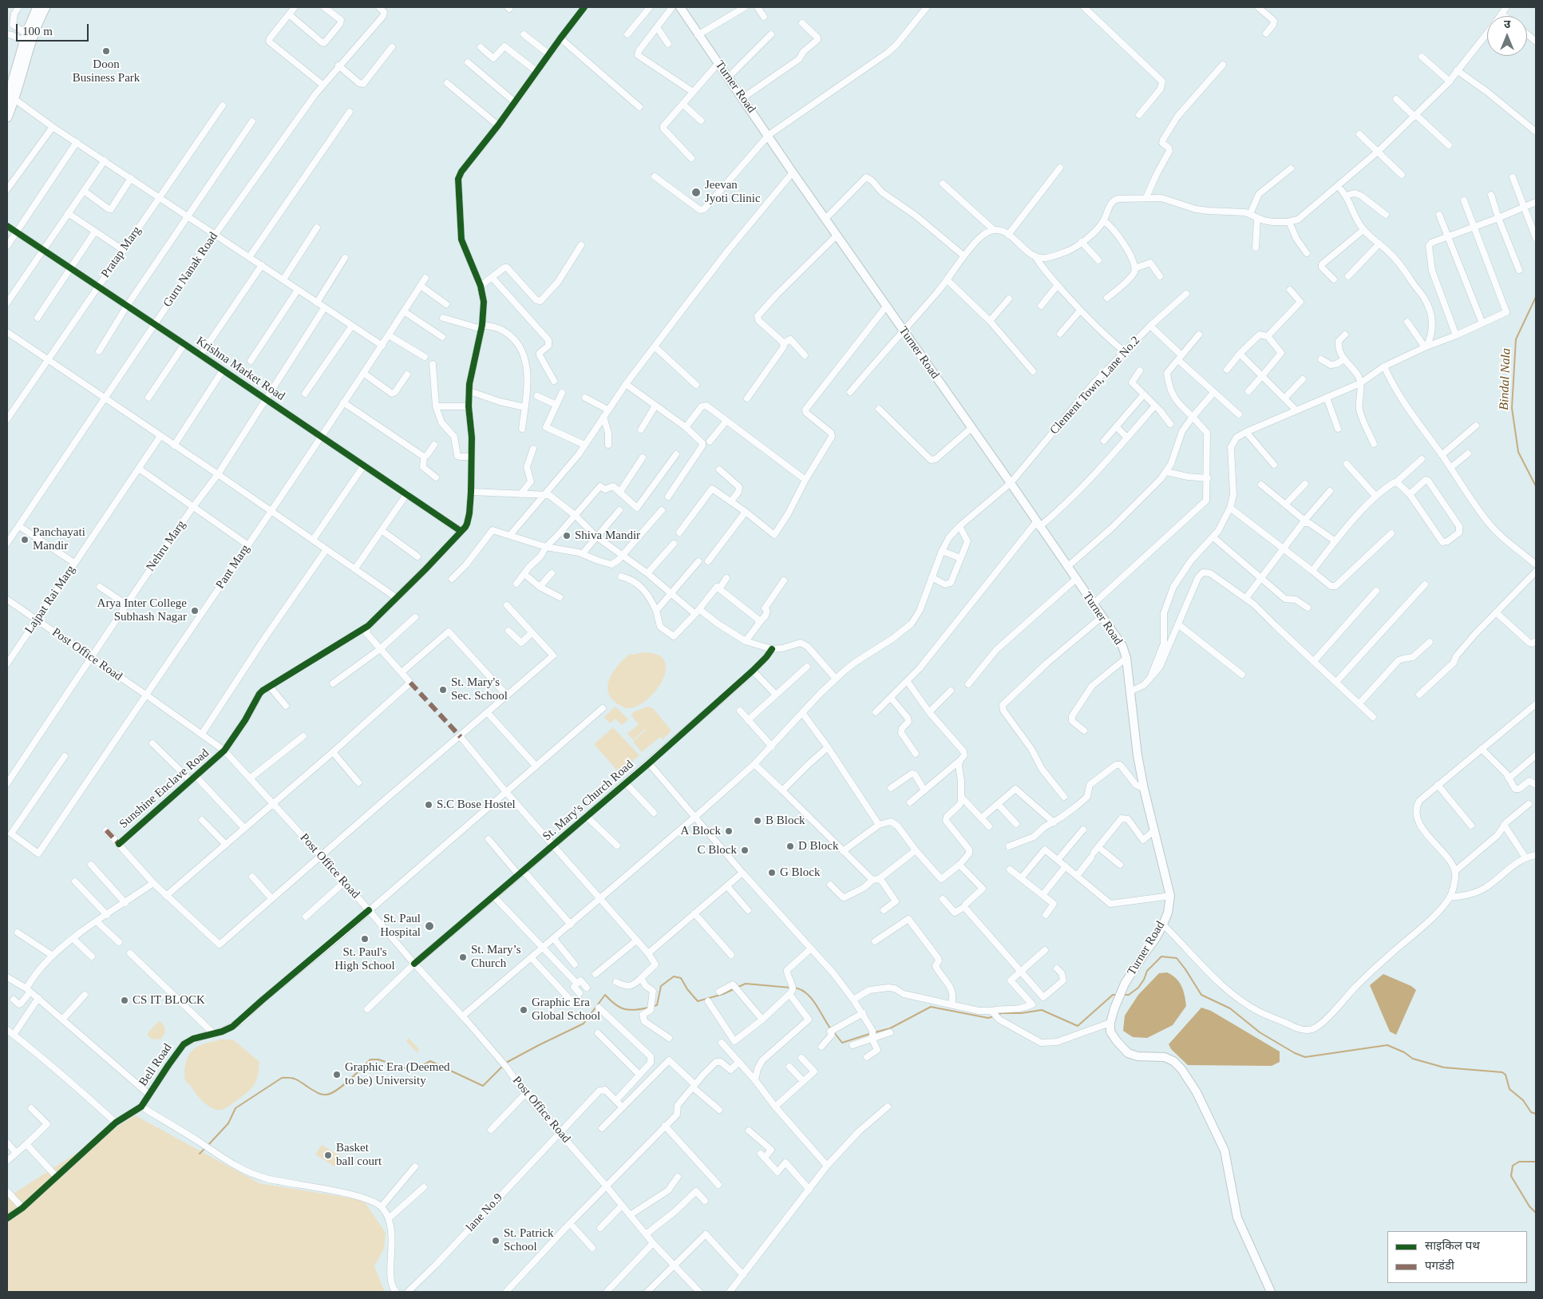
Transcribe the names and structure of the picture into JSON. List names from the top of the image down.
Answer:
{
  "streets": {
    "main road": ["Turner Road"],
    "street": [
      "Pratap Marg",
      "Guru Nanak Road",
      "Krishna Market Road",
      "Clement Town, Lane No.2",
      "Nehru Marg",
      "Pant Marg",
      "Lajpat Rai Marg",
      "Post Office Road",
      "Sunshine Enclave Road",
      "St. Mary's Church Road",
      "Bell Road",
      "lane No.9"
    ]
  },
  "crossings": [
    ["Turner Road", "Clement Town, Lane No.2"],
    ["Pratap Marg", "Krishna Market Road"],
    ["Guru Nanak Road", "Krishna Market Road"],
    ["Krishna Market Road", "Nehru Marg"],
    ["Krishna Market Road", "Pant Marg"],
    ["Krishna Market Road", "Sunshine Enclave Road"],
    ["Clement Town, Lane No.2", "Post Office Road"],
    ["Nehru Marg", "Post Office Road"],
    ["Pant Marg", "Post Office Road"],
    ["Lajpat Rai Marg", "Post Office Road"],
    ["Post Office Road", "Sunshine Enclave Road"],
    ["Post Office Road", "St. Mary's Church Road"],
    ["Post Office Road", "Bell Road"],
    ["Post Office Road", "lane No.9"]
  ],
  "water": ["Bindal Nala"],
  "places": [
    "Doon Business Park",
    "Jeevan Jyoti Clinic",
    "Shiva Mandir",
    "Panchayati Mandir",
    "Arya Inter College Subhash Nagar",
    "St. Mary's Sec. School",
    "S.C Bose Hostel",
    "B Block",
    "A Block",
    "D Block",
    "C Block",
    "G Block",
    "St. Paul Hospital",
    "St. Paul's High School",
    "St. Mary’s Church",
    "CS IT BLOCK",
    "Graphic Era Global School",
    "Graphic Era (Deemed to be) University",
    "Basket ball court",
    "St. Patrick School"
  ],
  "legend": ["साइकिल पथ", "पगडंडी"],
  "scale_bar": "100 m",
  "north": "top"
}
